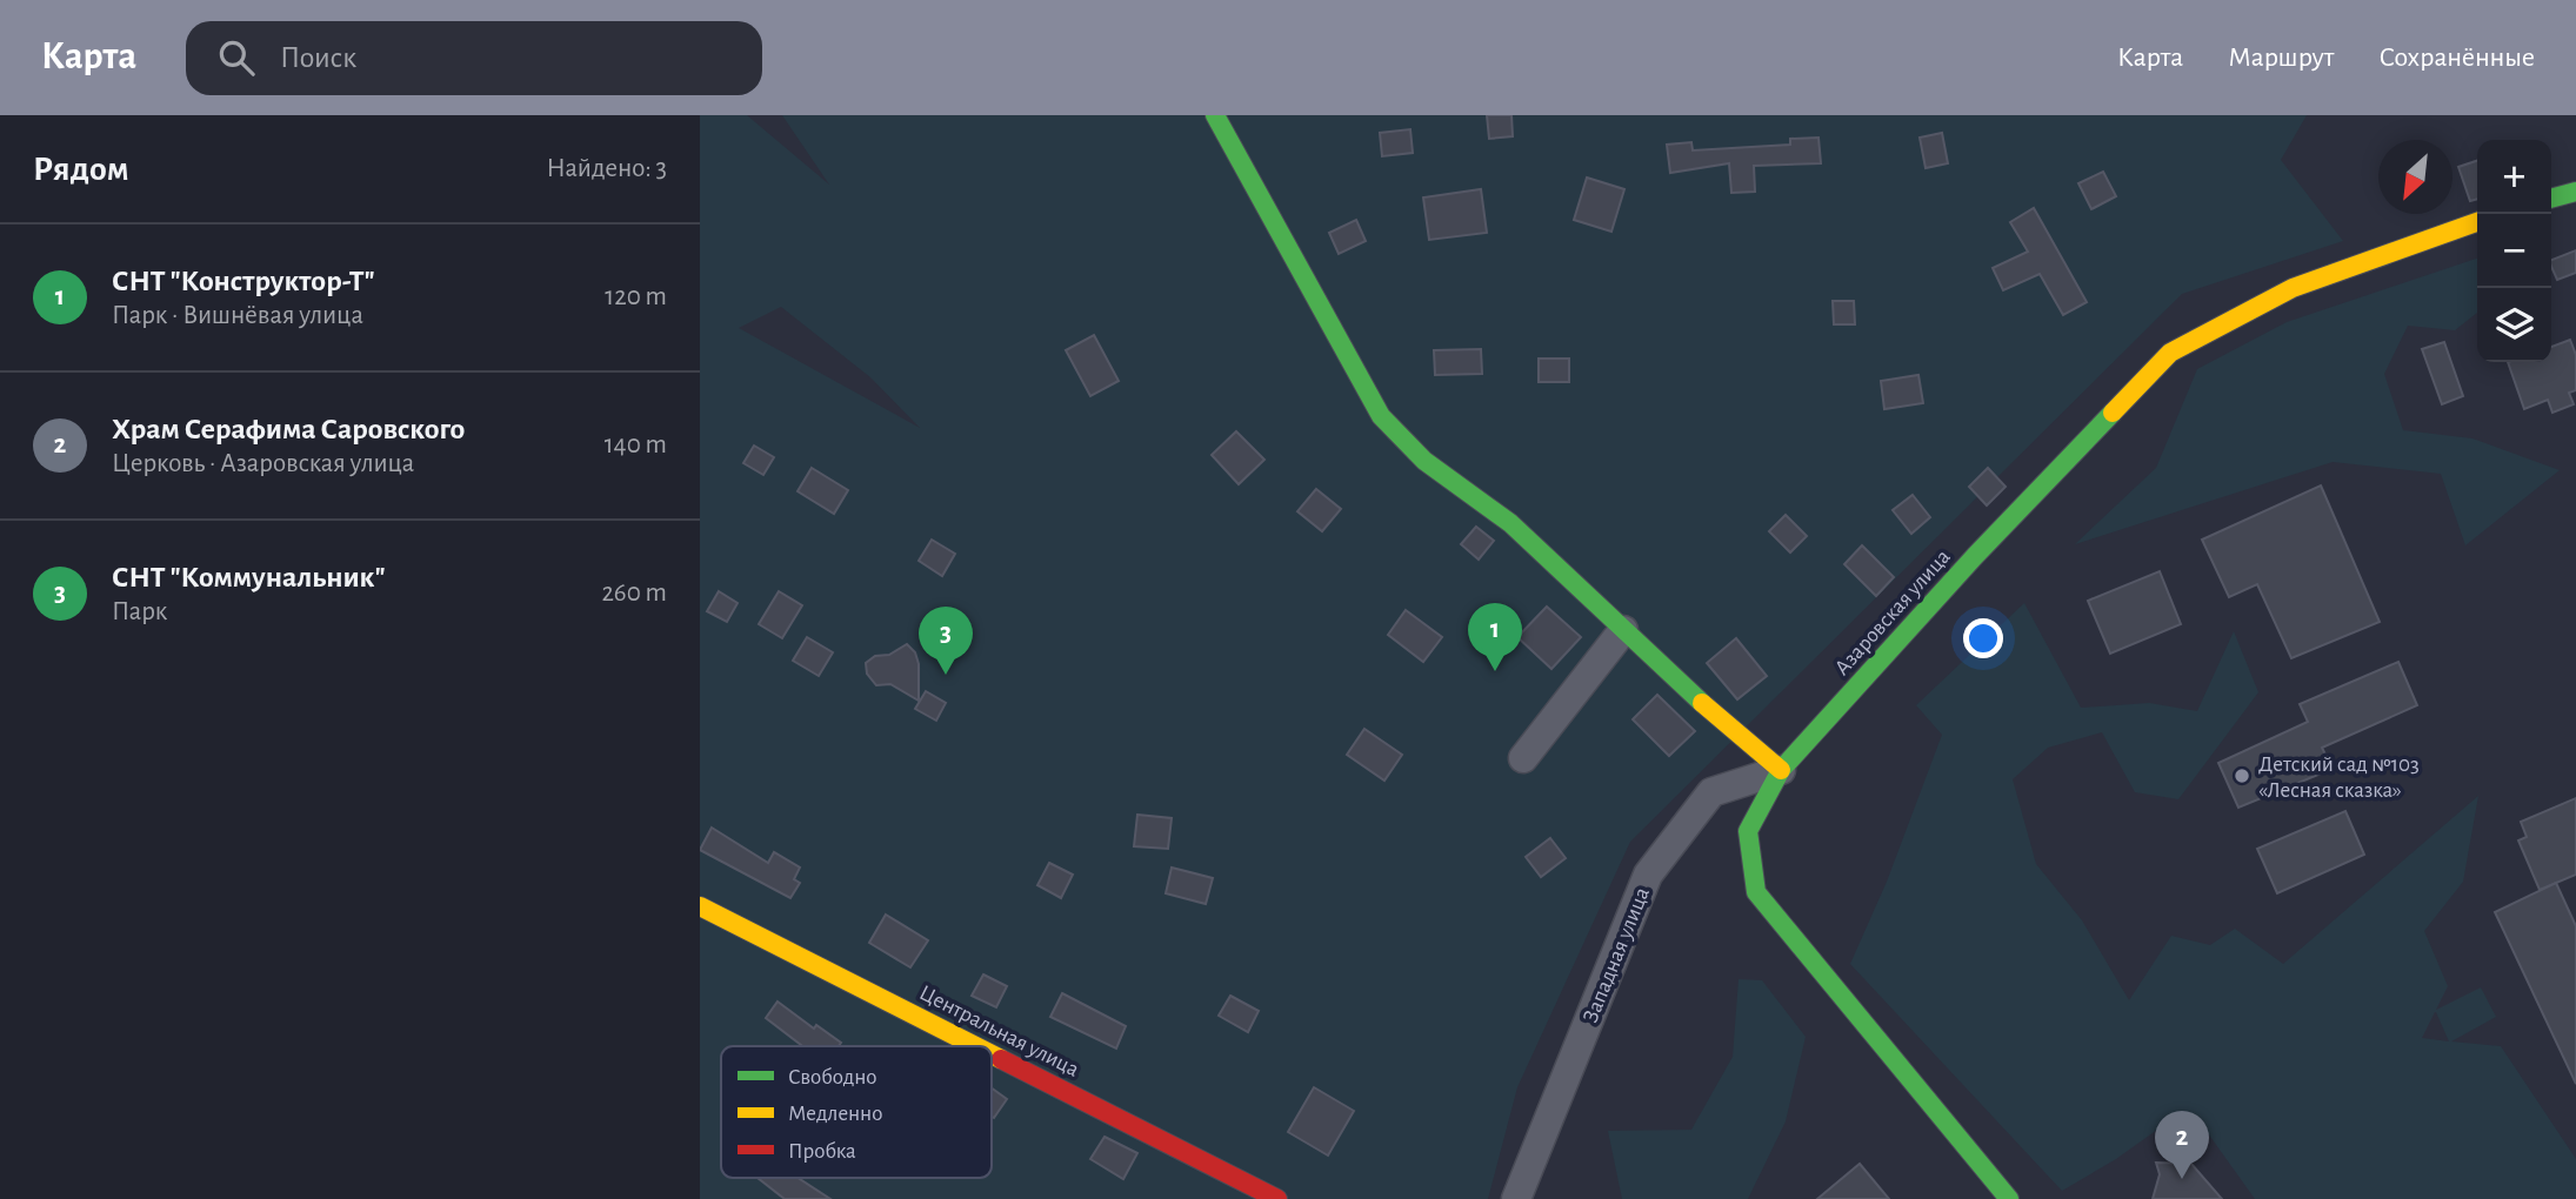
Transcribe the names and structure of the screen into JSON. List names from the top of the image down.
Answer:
{
  "streets": {
    "street": ["Азаровская улица", "Западная улица", "Центральная улица"]
  },
  "crossings": [
    ["Азаровская улица", "Западная улица"]
  ],
  "places": ["Детский сад №103 «Лесная сказка»"],
  "legend": ["Свободно", "Медленно", "Пробка"],
  "north": "bottom left",
  "page": {
    "header": "Карта",
    "search": "Поиск",
    "nav": ["Карта", "Маршрут", "Сохранённые"],
    "heading": ["Рядом", "Найдено: 3"],
    "map_buttons": ["+", "−"],
    "list": [
      {
        "mark": "1",
        "name": "СНТ \"Конструктор-Т\"",
        "note": "Парк · Вишнёвая улица",
        "value": "120 m"
      },
      {
        "mark": "2",
        "name": "Храм Серафима Саровского",
        "note": "Церковь · Азаровская улица",
        "value": "140 m"
      },
      {
        "mark": "3",
        "name": "СНТ \"Коммунальник\"",
        "note": "Парк",
        "value": "260 m"
      }
    ],
    "pins": ["1", "3", "2"]
  }
}
